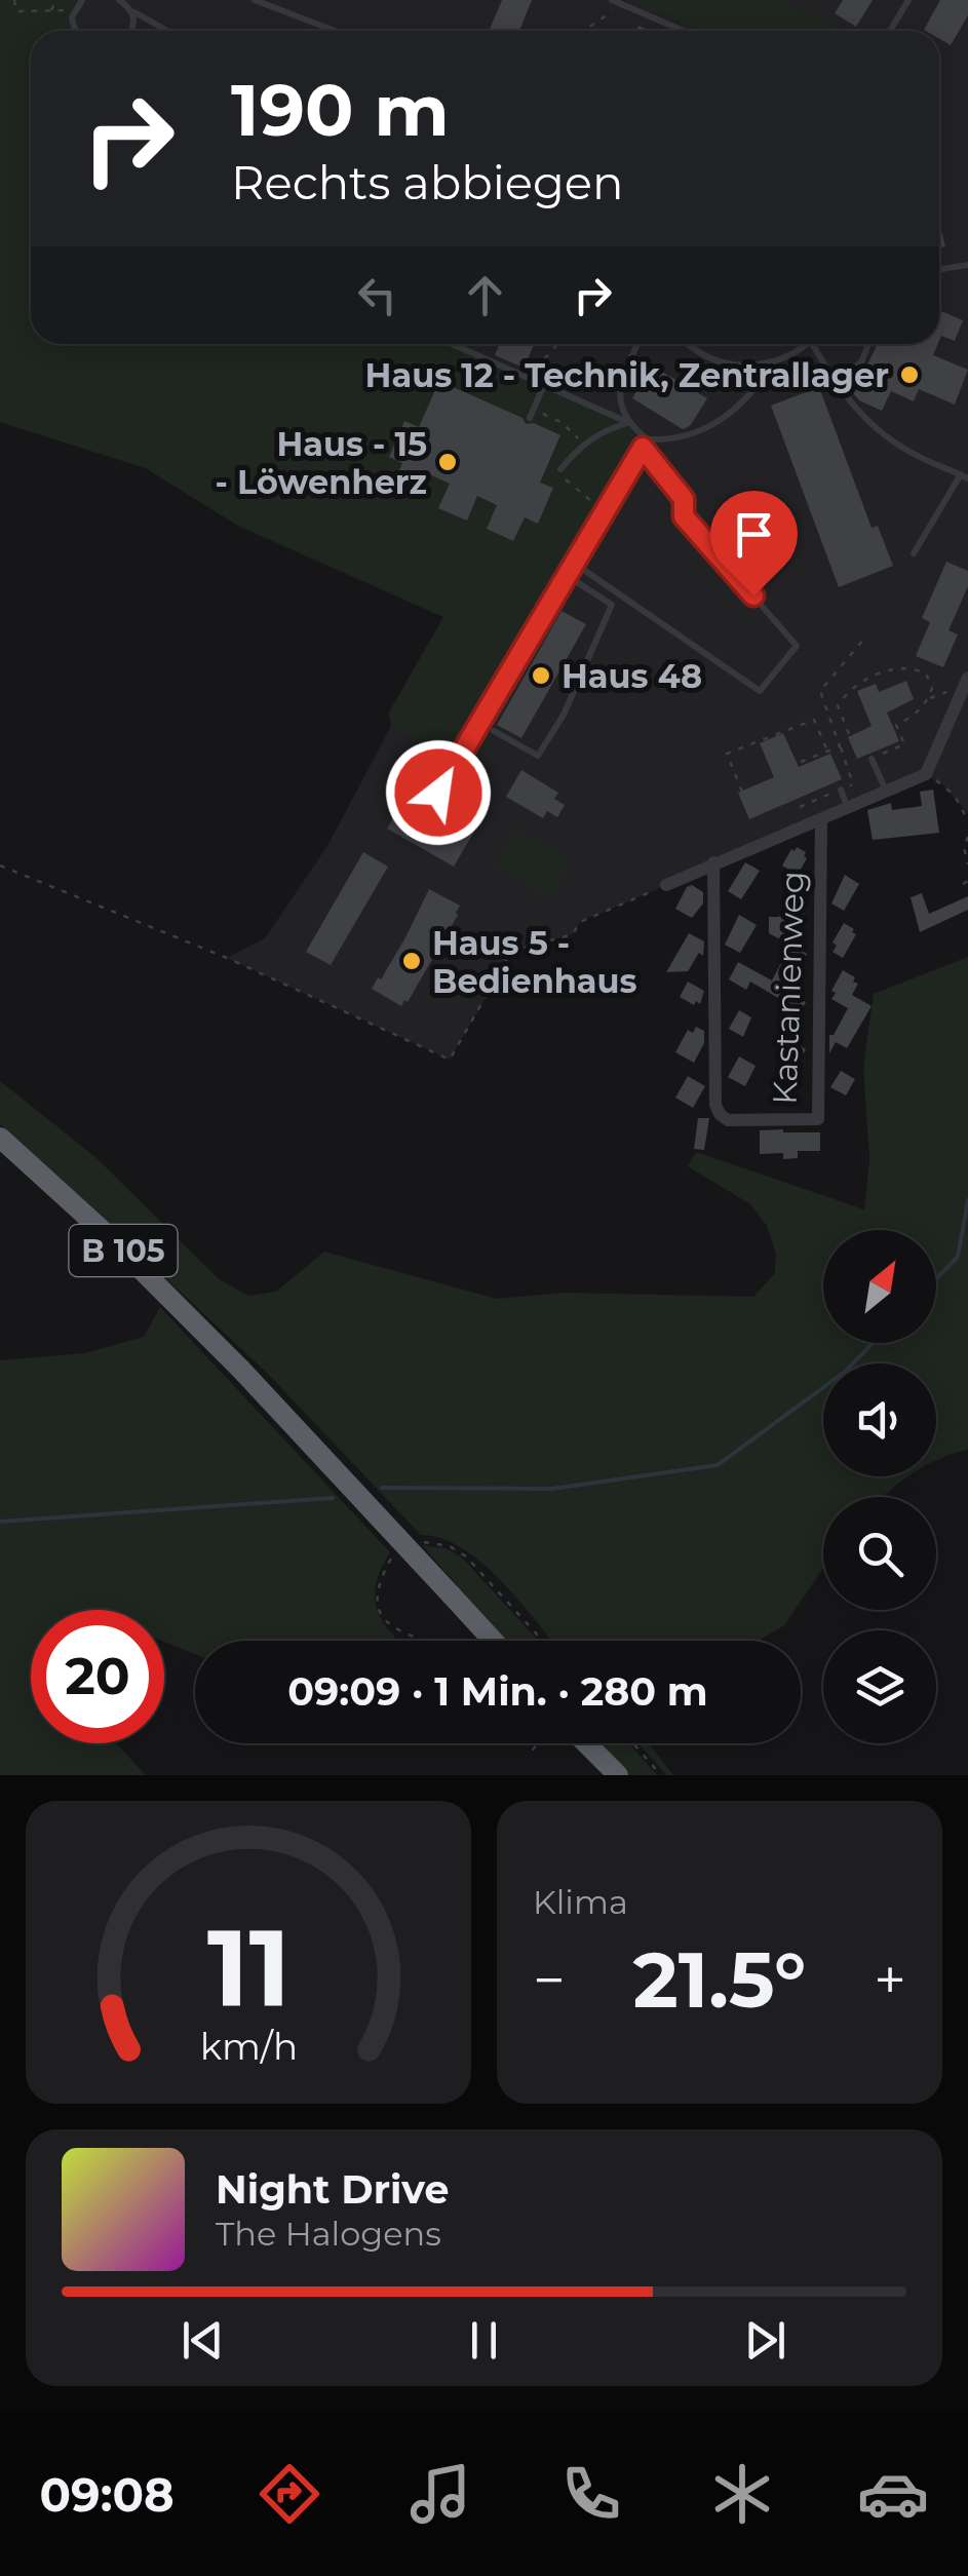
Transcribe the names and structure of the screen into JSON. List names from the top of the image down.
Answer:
{
  "streets": {
    "highway": ["B 105"],
    "street": ["Kastanienweg"]
  },
  "places": [
    "Haus 12 - Technik, Zentrallager",
    "Haus - 15 - Löwenherz",
    "Haus 48",
    "Haus 5 - Bedienhaus"
  ],
  "north": "top right",
  "page": {
    "turn": ["190 m", "Rechts abbiegen"],
    "limit": "20",
    "trip": "09:09 · 1 Min. · 280 m",
    "tile": "Klima",
    "heat": ["−", "21.5°", "+"],
    "song": ["Night Drive", "The Halogens"],
    "tabs": "09:08",
    "gauge": ["11", "km/h"]
  }
}
